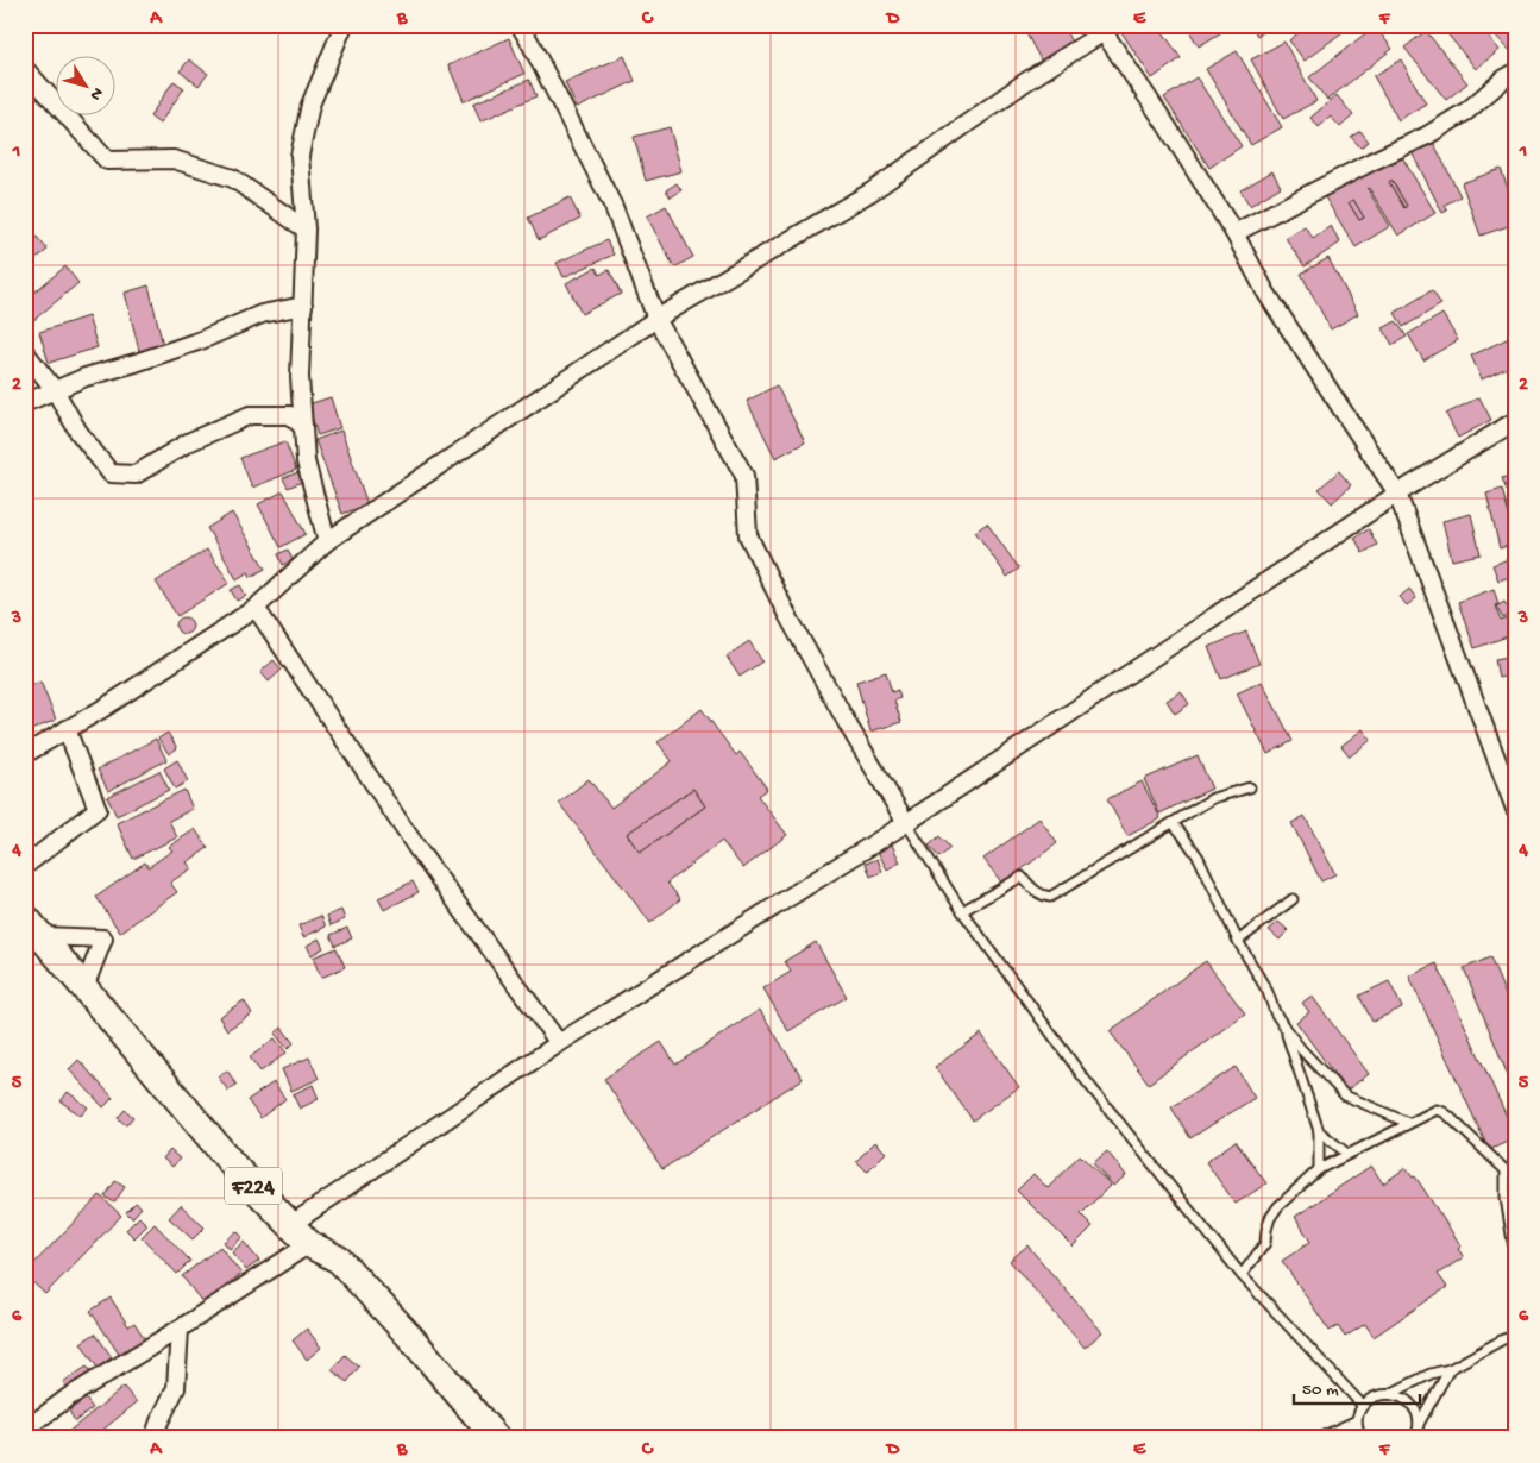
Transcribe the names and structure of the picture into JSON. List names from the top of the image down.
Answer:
{
  "streets": {
    "main road": ["F224"]
  },
  "scale_bar": "50 m",
  "north": "bottom right",
  "grid": {
    "columns": [
      "A",
      "B",
      "C",
      "D",
      "E",
      "F"
    ],
    "rows": [
      "1",
      "2",
      "3",
      "4",
      "5",
      "6"
    ]
  }
}
